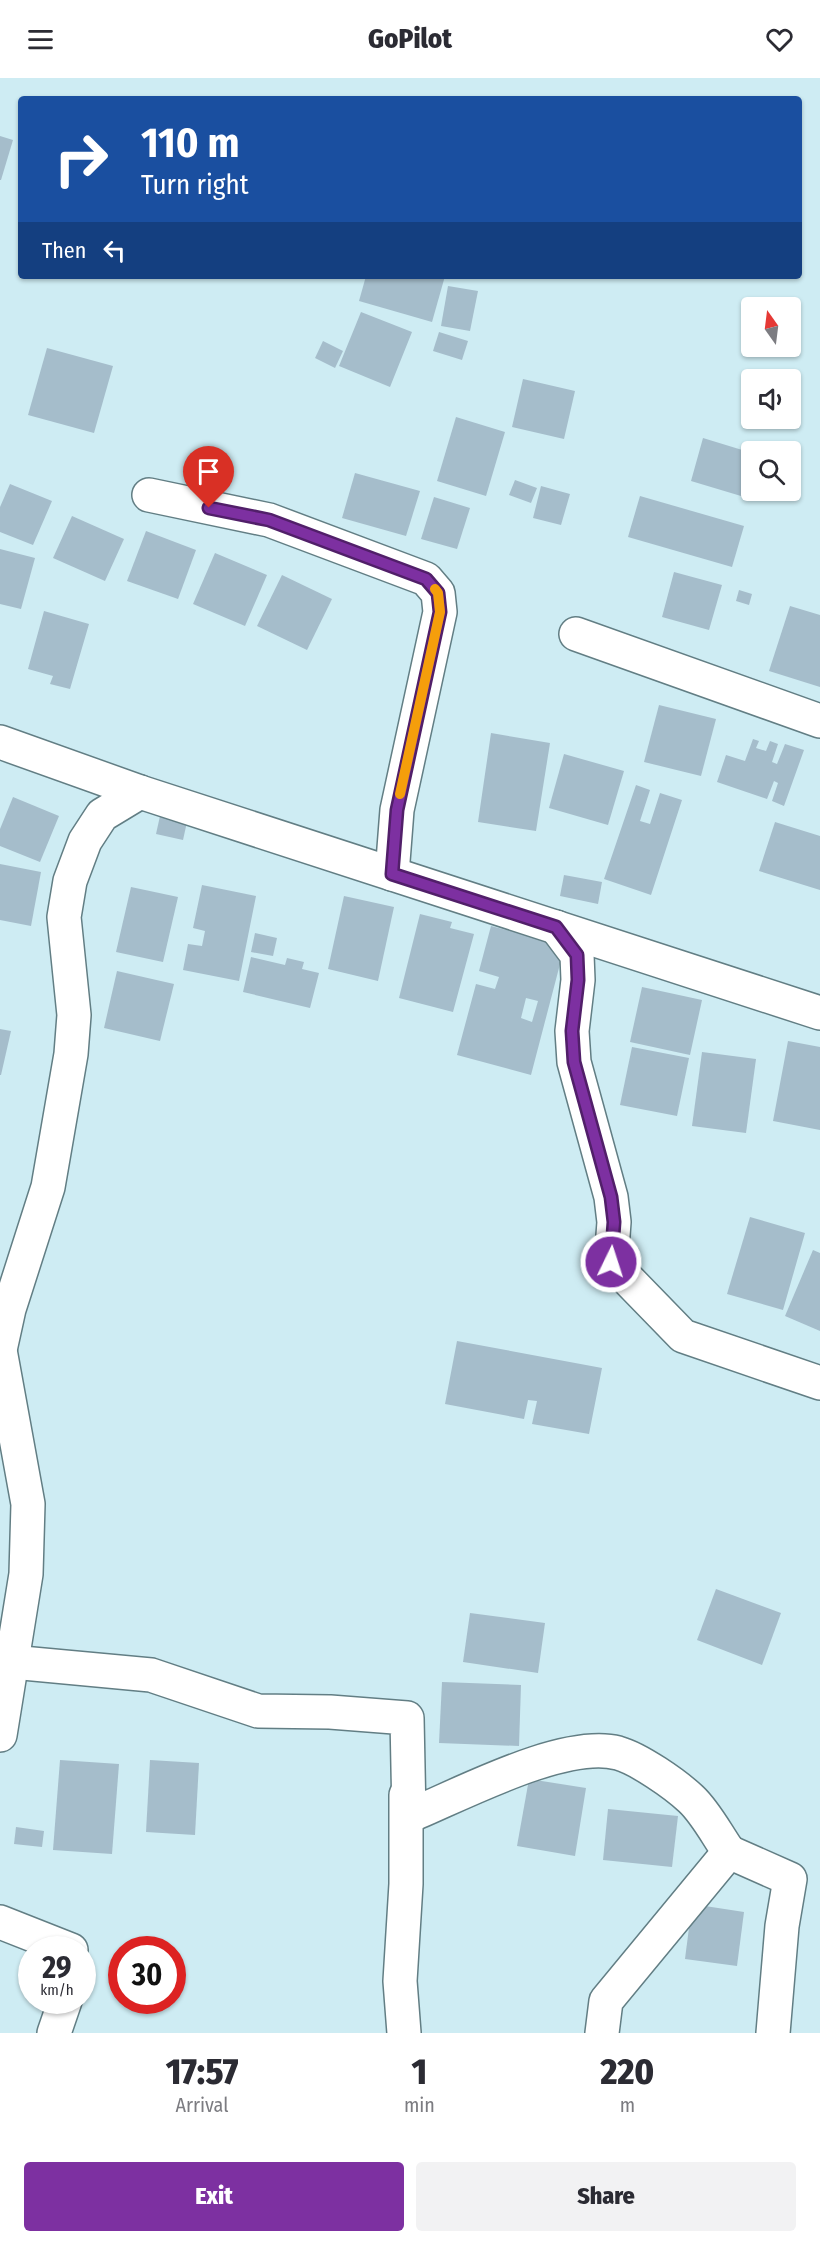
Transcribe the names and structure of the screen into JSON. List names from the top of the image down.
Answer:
{
  "north": "top",
  "page": {
    "header": "GoPilot",
    "turn": ["110 m", "Turn right"],
    "then": "Then",
    "speed": "29 km/h",
    "limit": "30",
    "eta": [
      "17:57",
      "Arrival",
      "1",
      "min",
      "220",
      "m"
    ],
    "buttons": ["Exit", "Share"]
  }
}
